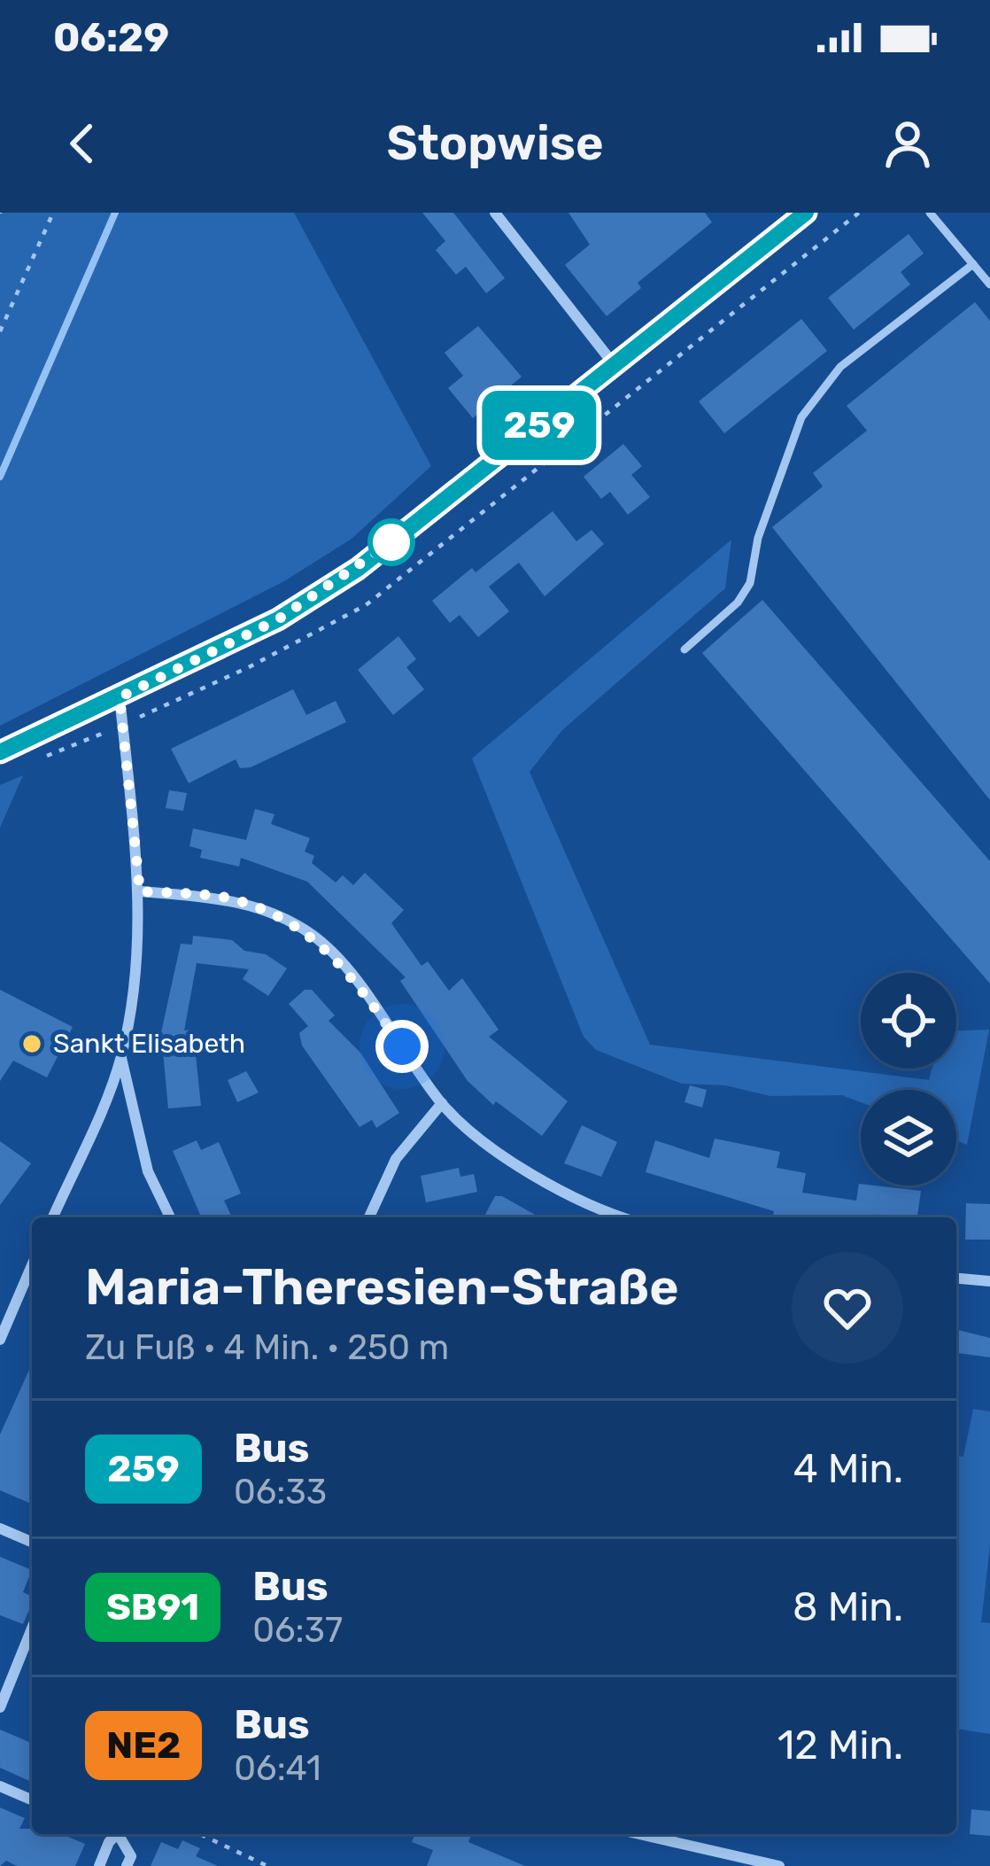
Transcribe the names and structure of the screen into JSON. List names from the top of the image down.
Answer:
{
  "places": ["Sankt Elisabeth"],
  "lines": ["bus line 259"],
  "page": {
    "status": "06:29",
    "header": "Stopwise",
    "on_map": "259",
    "heading": ["Maria-Theresien-Straße", "Zu Fuß · 4 Min. · 250 m"],
    "list": [
      {
        "mark": "259",
        "name": "Bus",
        "note": "06:33",
        "value": "4 Min."
      },
      {
        "mark": "SB91",
        "name": "Bus",
        "note": "06:37",
        "value": "8 Min."
      },
      {
        "mark": "NE2",
        "name": "Bus",
        "note": "06:41",
        "value": "12 Min."
      }
    ]
  }
}
